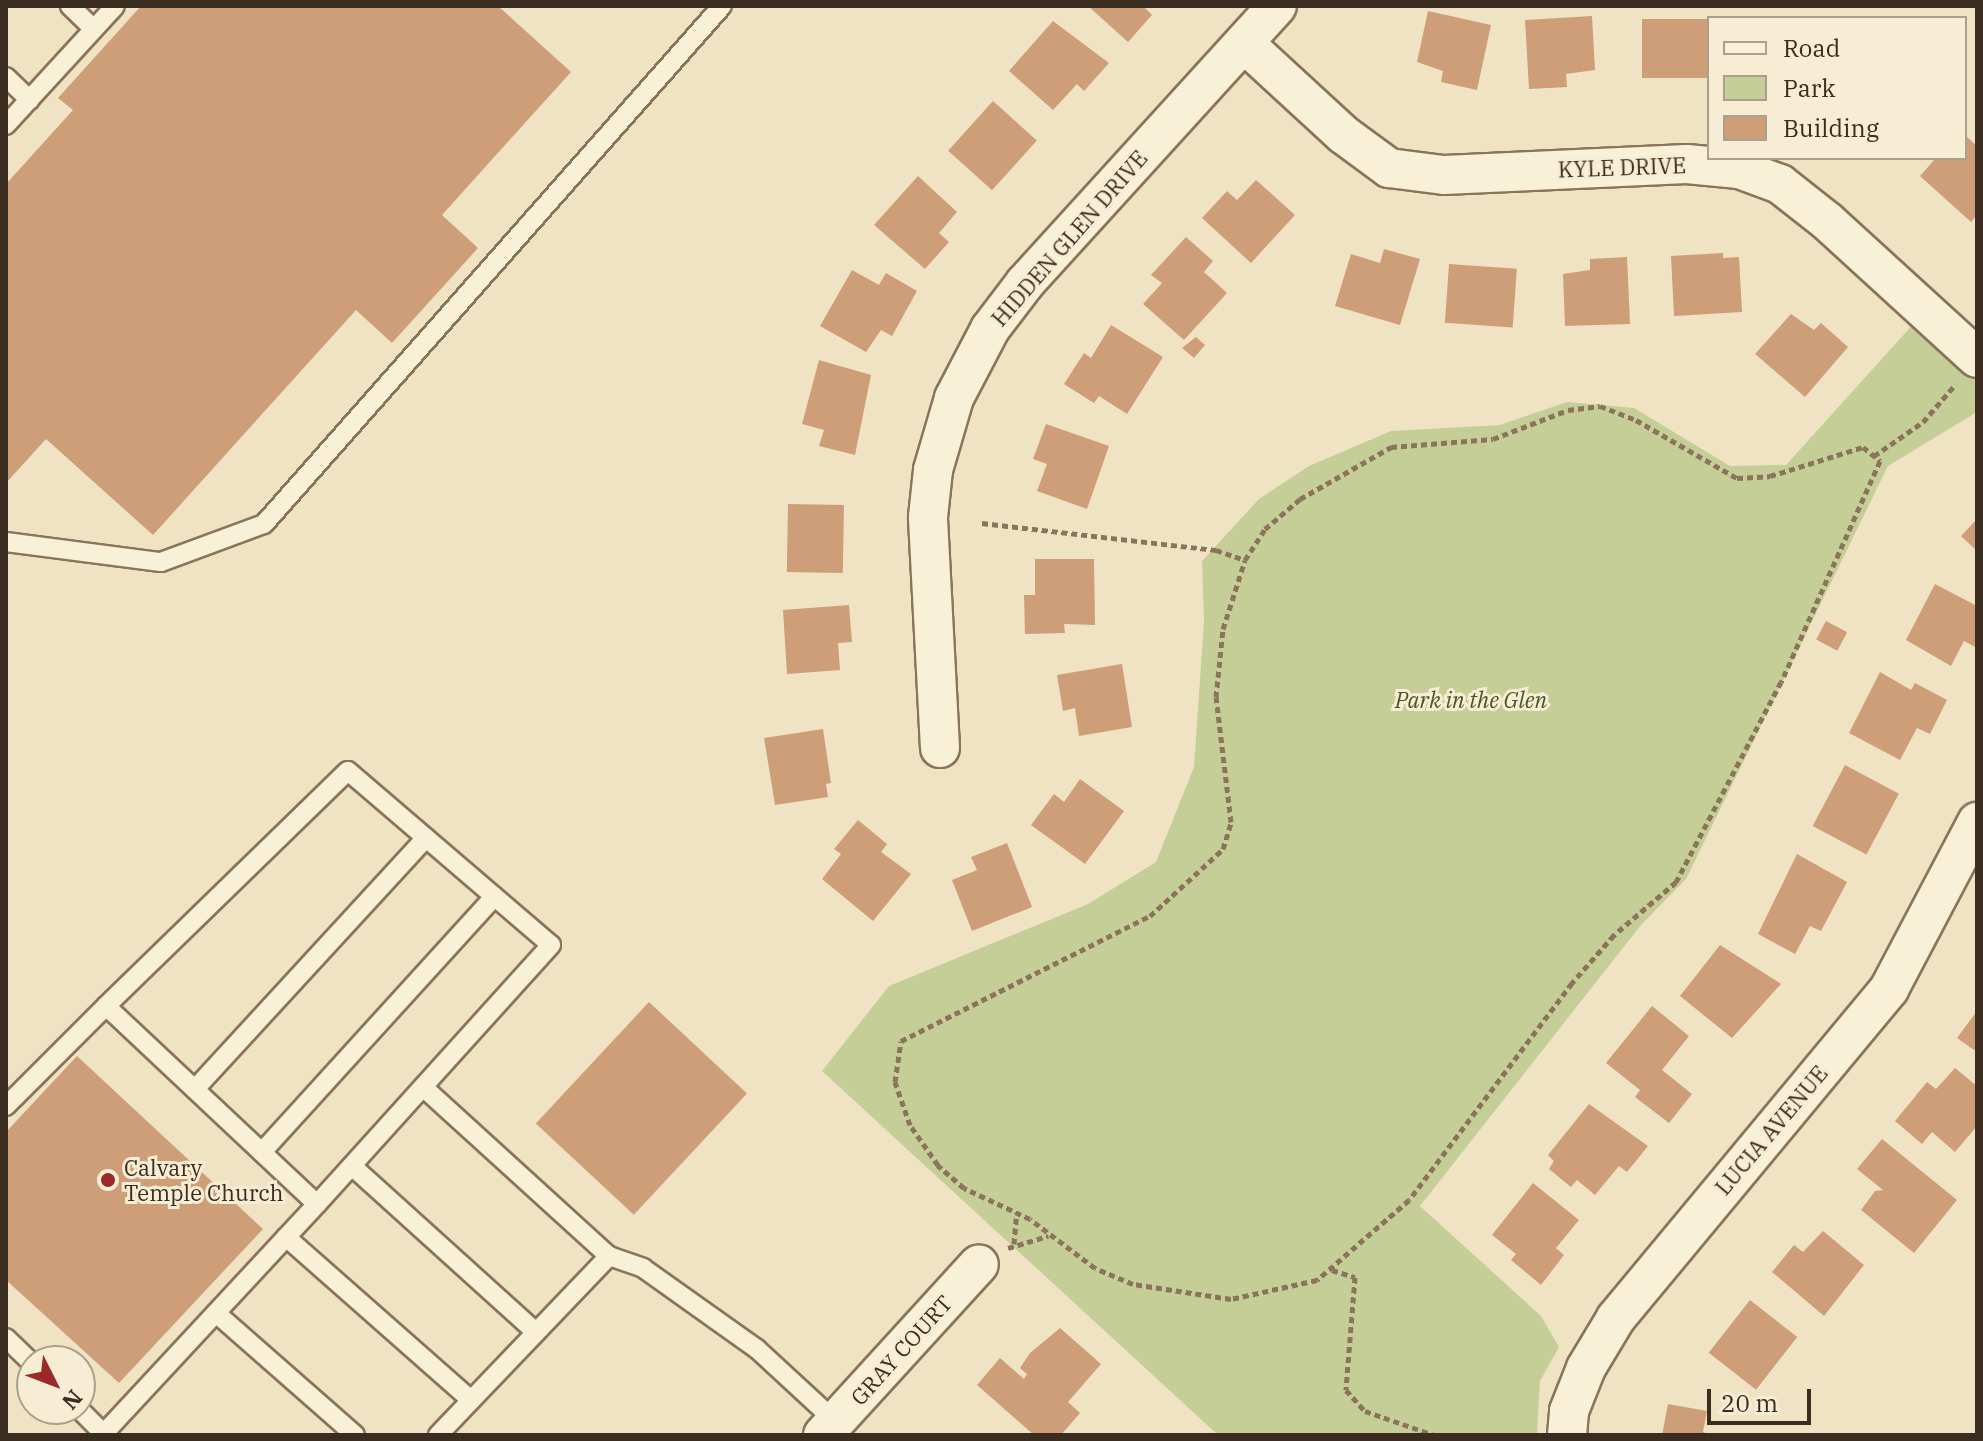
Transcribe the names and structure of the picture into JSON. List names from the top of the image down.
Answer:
{
  "streets": {
    "street": [
      "KYLE DRIVE",
      "HIDDEN GLEN DRIVE",
      "LUCIA AVENUE",
      "GRAY COURT"
    ]
  },
  "crossings": [
    ["KYLE DRIVE", "HIDDEN GLEN DRIVE"]
  ],
  "parks": ["Park in the Glen"],
  "places": ["Calvary Temple Church"],
  "legend": ["Road", "Park", "Building"],
  "scale_bar": "20 m",
  "north": "bottom right"
}
